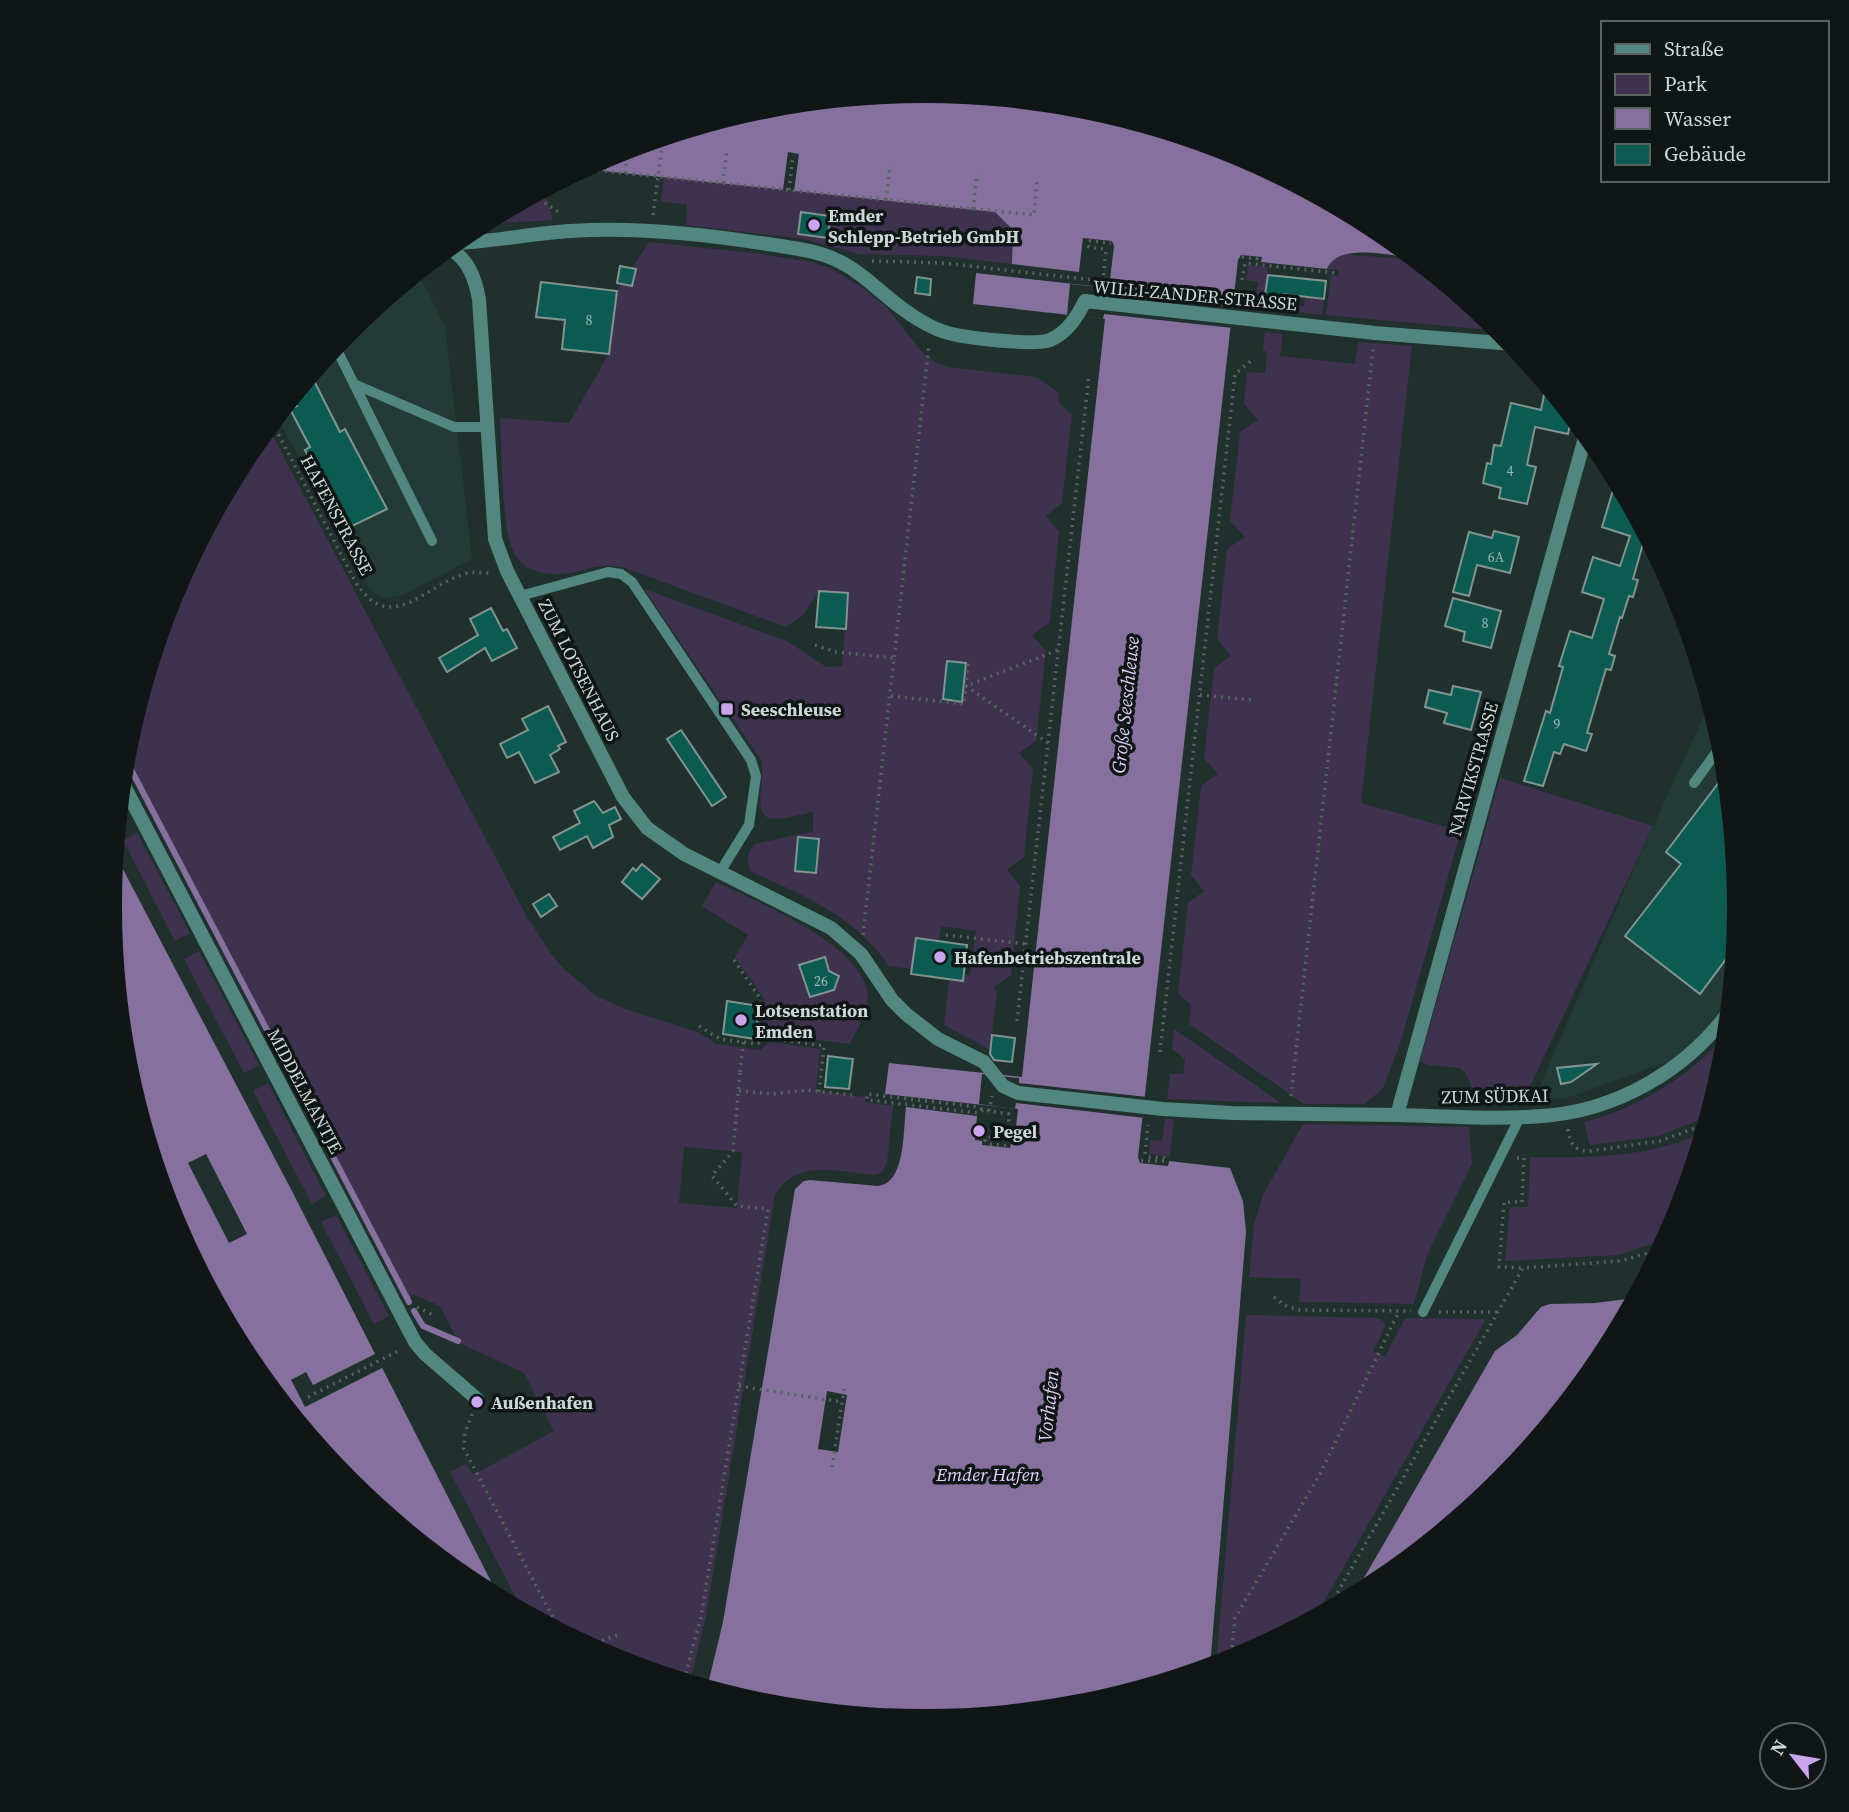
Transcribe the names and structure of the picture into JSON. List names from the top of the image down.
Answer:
{
  "streets": {
    "street": [
      "WILLI-ZANDER-STRASSE",
      "ZUM LOTSENHAUS",
      "NARVIKSTRASSE",
      "MIDDELMANTJE",
      "ZUM SÜDKAI"
    ],
    "path": ["HAFENSTRASSE"]
  },
  "crossings": [
    ["HAFENSTRASSE", "ZUM LOTSENHAUS"],
    ["ZUM LOTSENHAUS", "ZUM SÜDKAI"],
    ["NARVIKSTRASSE", "ZUM SÜDKAI"]
  ],
  "water": ["Große Seeschleuse", "Vorhafen", "Emder Hafen"],
  "places": {
    "other": [
      "Emder Schlepp-Betrieb GmbH",
      "Hafenbetriebszentrale",
      "Lotsenstation Emden",
      "Pegel",
      "Außenhafen"
    ],
    "transit": ["Seeschleuse"]
  },
  "house_numbers": [
    "8",
    "4",
    "6A",
    "8",
    "9",
    "26"
  ],
  "legend": [
    "Straße",
    "Park",
    "Wasser",
    "Gebäude"
  ],
  "north": "top left"
}
